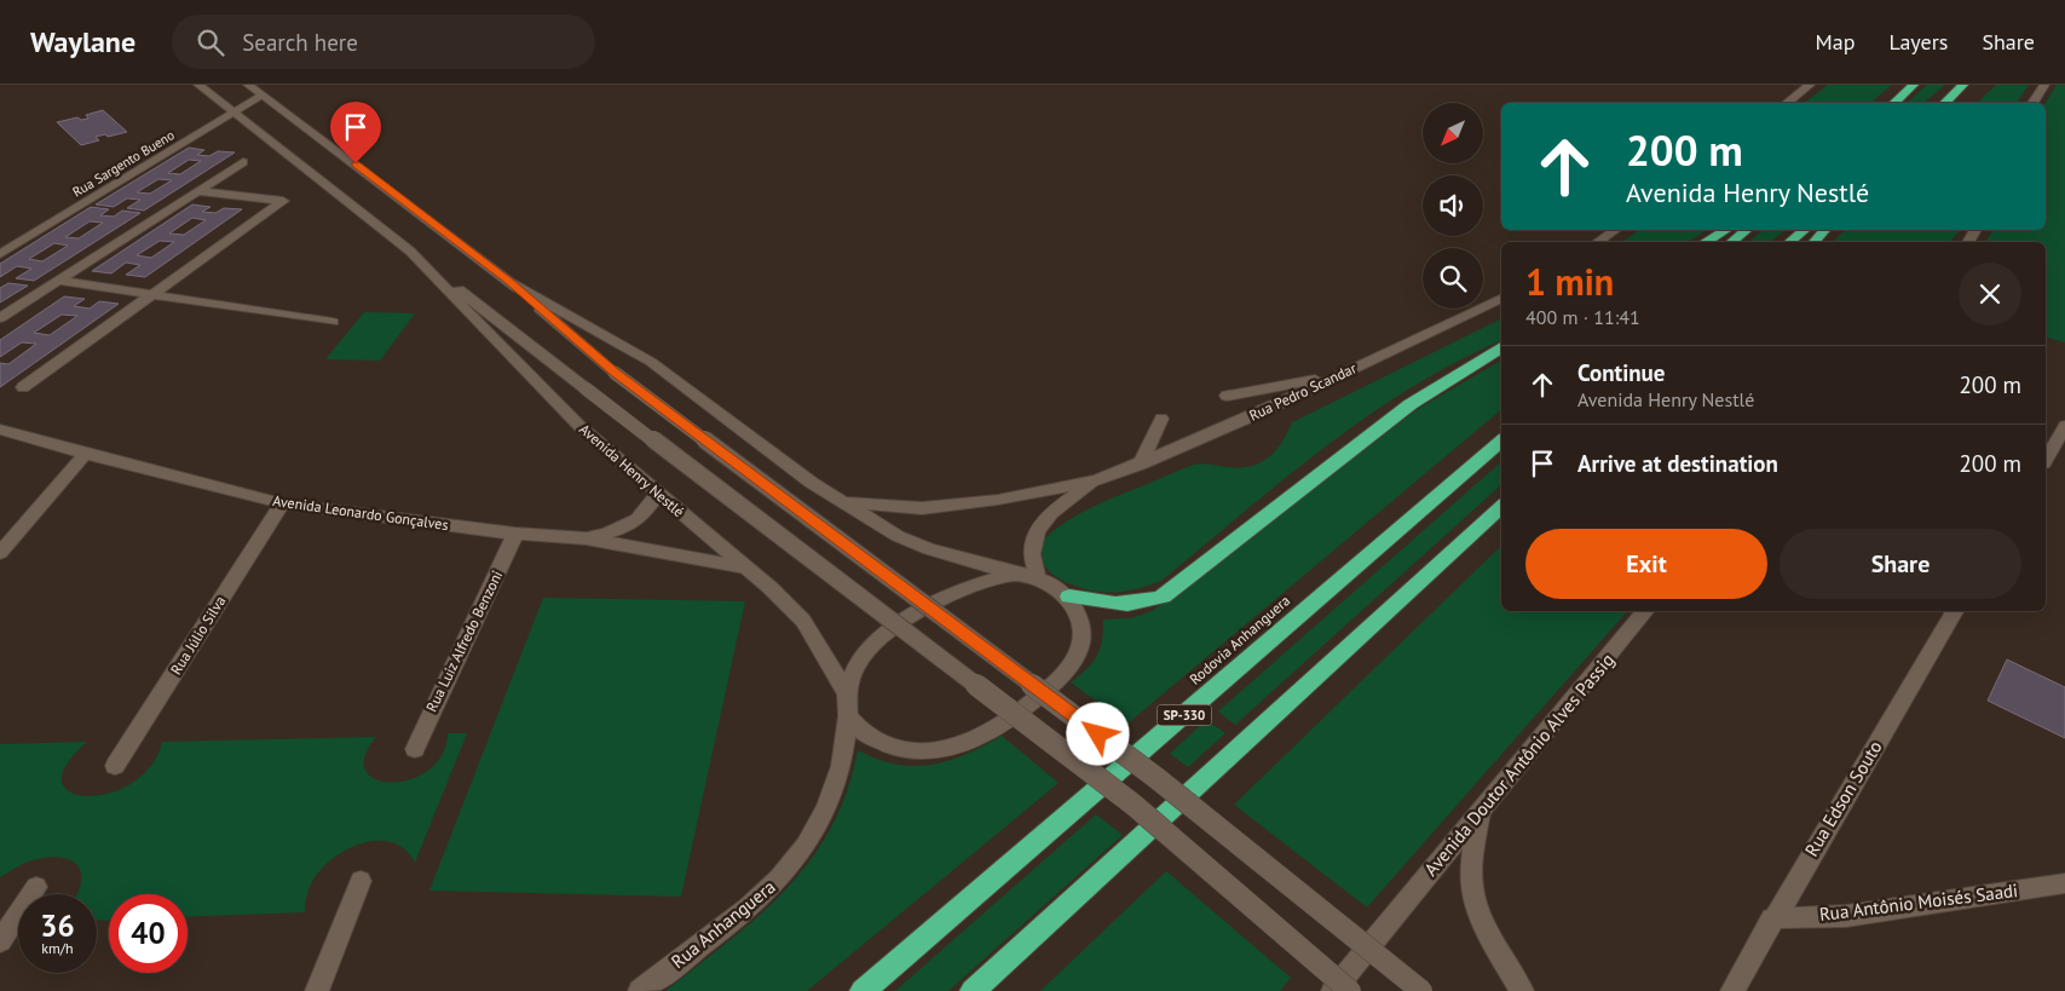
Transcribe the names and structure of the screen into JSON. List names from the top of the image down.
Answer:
{
  "streets": {
    "highway": ["Rodovia Anhanguera", "SP-330"],
    "street": [
      "Rua Sargento Bueno",
      "Rua Pedro Scandar",
      "Avenida Henry Nestlé",
      "Avenida Leonardo Gonçalves",
      "Rua Júlio Silva",
      "Rua Luiz Alfredo Benzoni",
      "Avenida Doutor Antônio Alves Passig",
      "Rua Edson Souto",
      "Rua Antônio Moisés Saadi",
      "Rua Anhanguera"
    ]
  },
  "crossings": [
    ["Rua Sargento Bueno", "Avenida Henry Nestlé"],
    ["Rua Pedro Scandar", "Avenida Henry Nestlé"],
    ["Rua Pedro Scandar", "Rua Anhanguera"],
    ["Avenida Henry Nestlé", "Avenida Leonardo Gonçalves"],
    ["Avenida Henry Nestlé", "Rua Anhanguera"],
    ["Avenida Leonardo Gonçalves", "Rua Júlio Silva"],
    ["Avenida Leonardo Gonçalves", "Rua Luiz Alfredo Benzoni"],
    ["Rua Edson Souto", "Rua Antônio Moisés Saadi"]
  ],
  "north": "bottom left",
  "page": {
    "header": "Waylane",
    "search": "Search here",
    "nav": ["Map", "Layers", "Share"],
    "turn": ["200 m", "Avenida Henry Nestlé"],
    "heading": ["1 min", "400 m · 11:41"],
    "list": [
      {
        "name": "Continue",
        "note": "Avenida Henry Nestlé",
        "value": "200 m"
      },
      {
        "name": "Arrive at destination",
        "value": "200 m"
      }
    ],
    "buttons": ["Exit", "Share"],
    "speed": "36 km/h",
    "limit": "40"
  }
}
